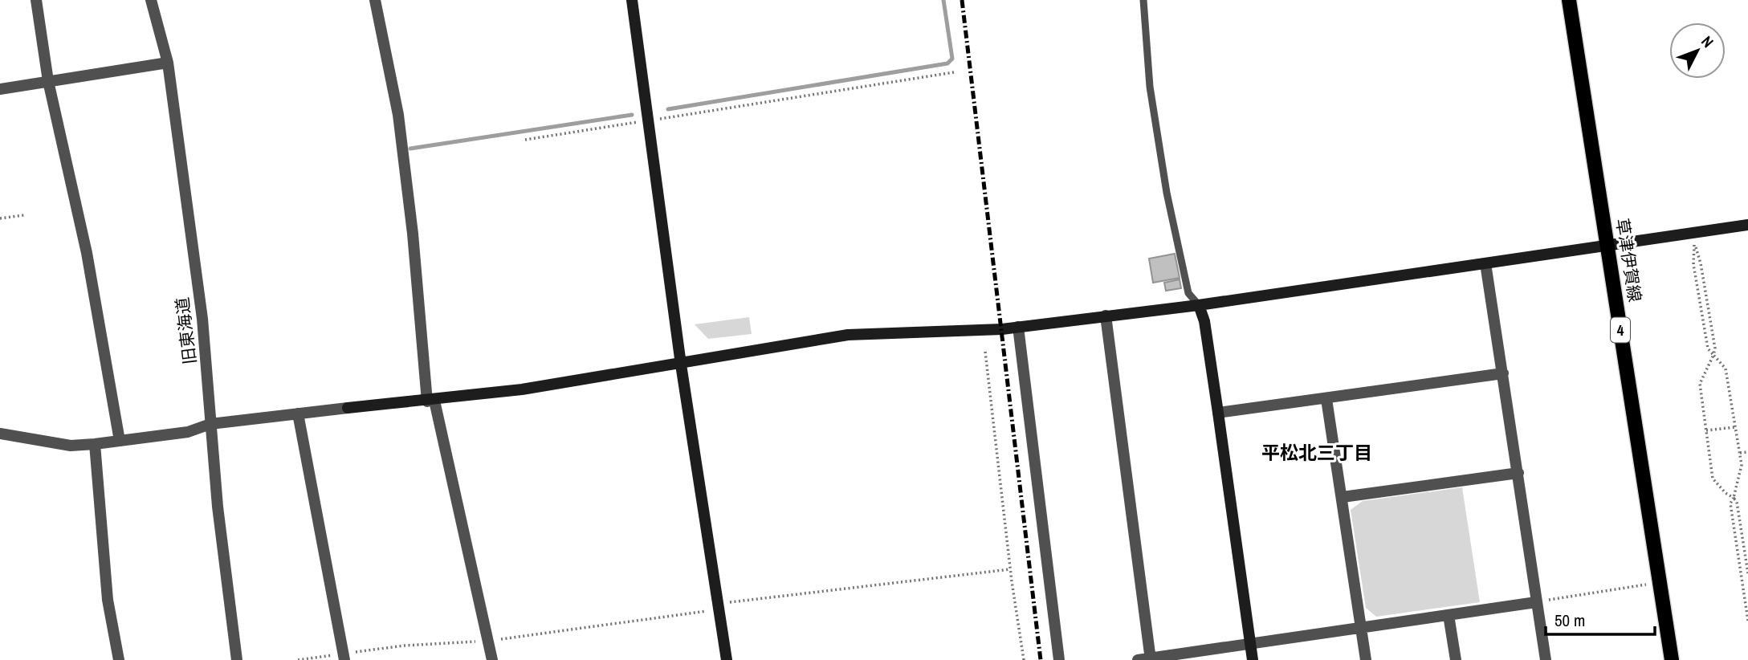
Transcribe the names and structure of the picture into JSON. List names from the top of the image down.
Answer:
{
  "streets": {
    "main road": ["草津伊賀線", "4"],
    "street": ["旧東海道"]
  },
  "districts": ["平松北三丁目"],
  "scale_bar": "50 m",
  "north": "top right"
}
